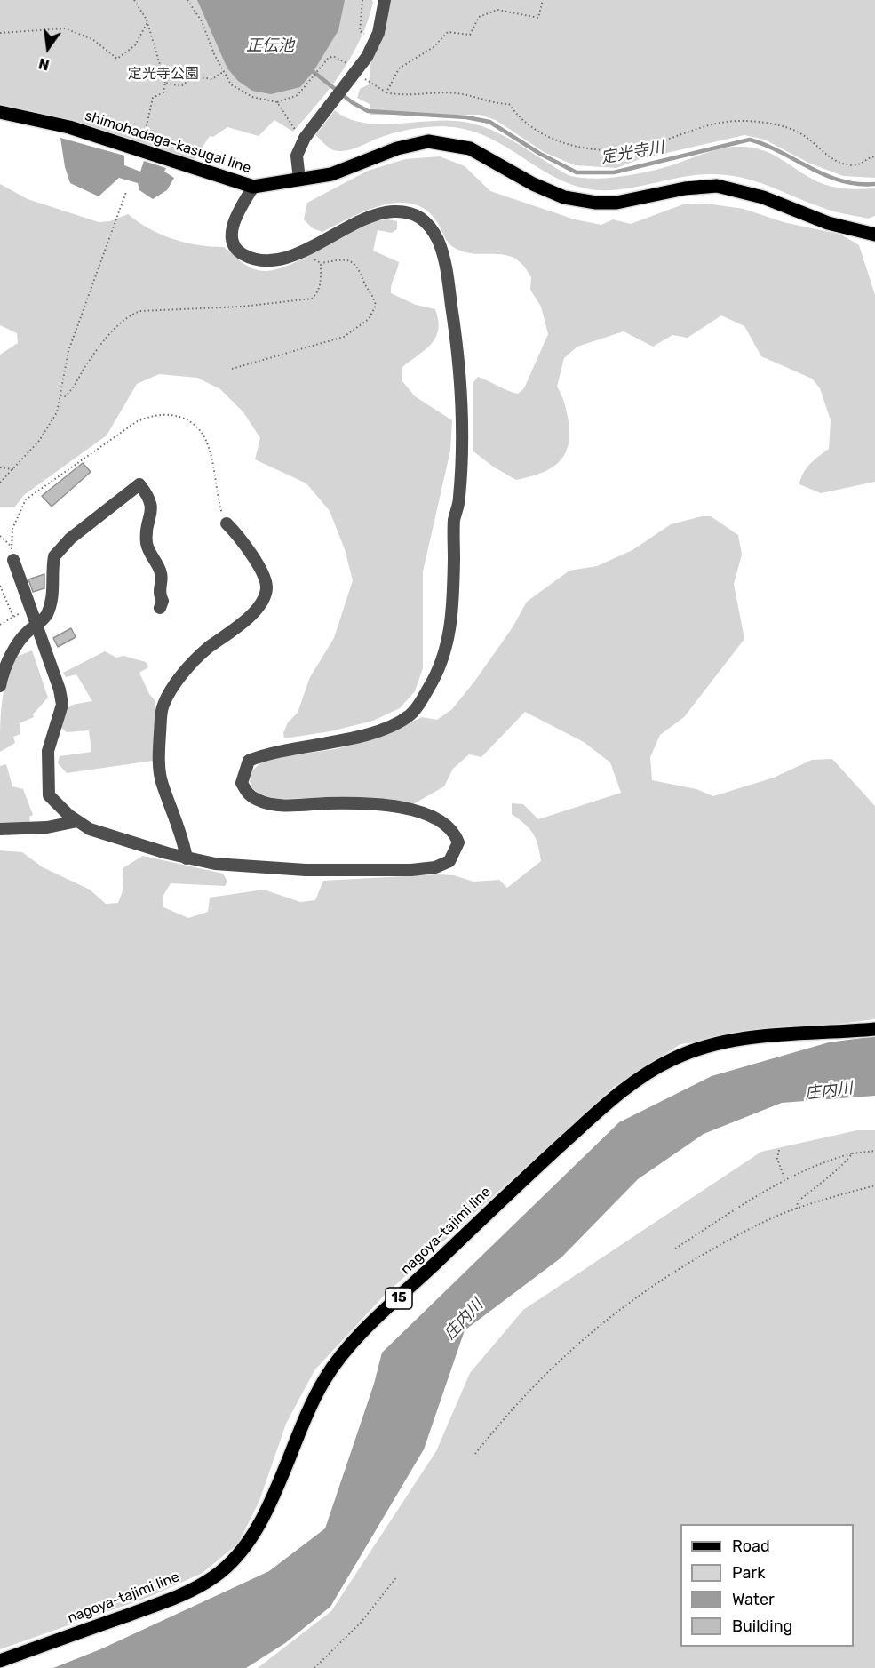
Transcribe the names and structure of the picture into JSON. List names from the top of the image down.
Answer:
{
  "streets": {
    "main road": ["shimohadaga-kasugai line", "nagoya-tajimi line", "15"]
  },
  "water": ["正伝池", "定光寺川", "庄内川"],
  "parks": ["定光寺公園"],
  "legend": [
    "Road",
    "Park",
    "Water",
    "Building"
  ],
  "north": "bottom"
}
